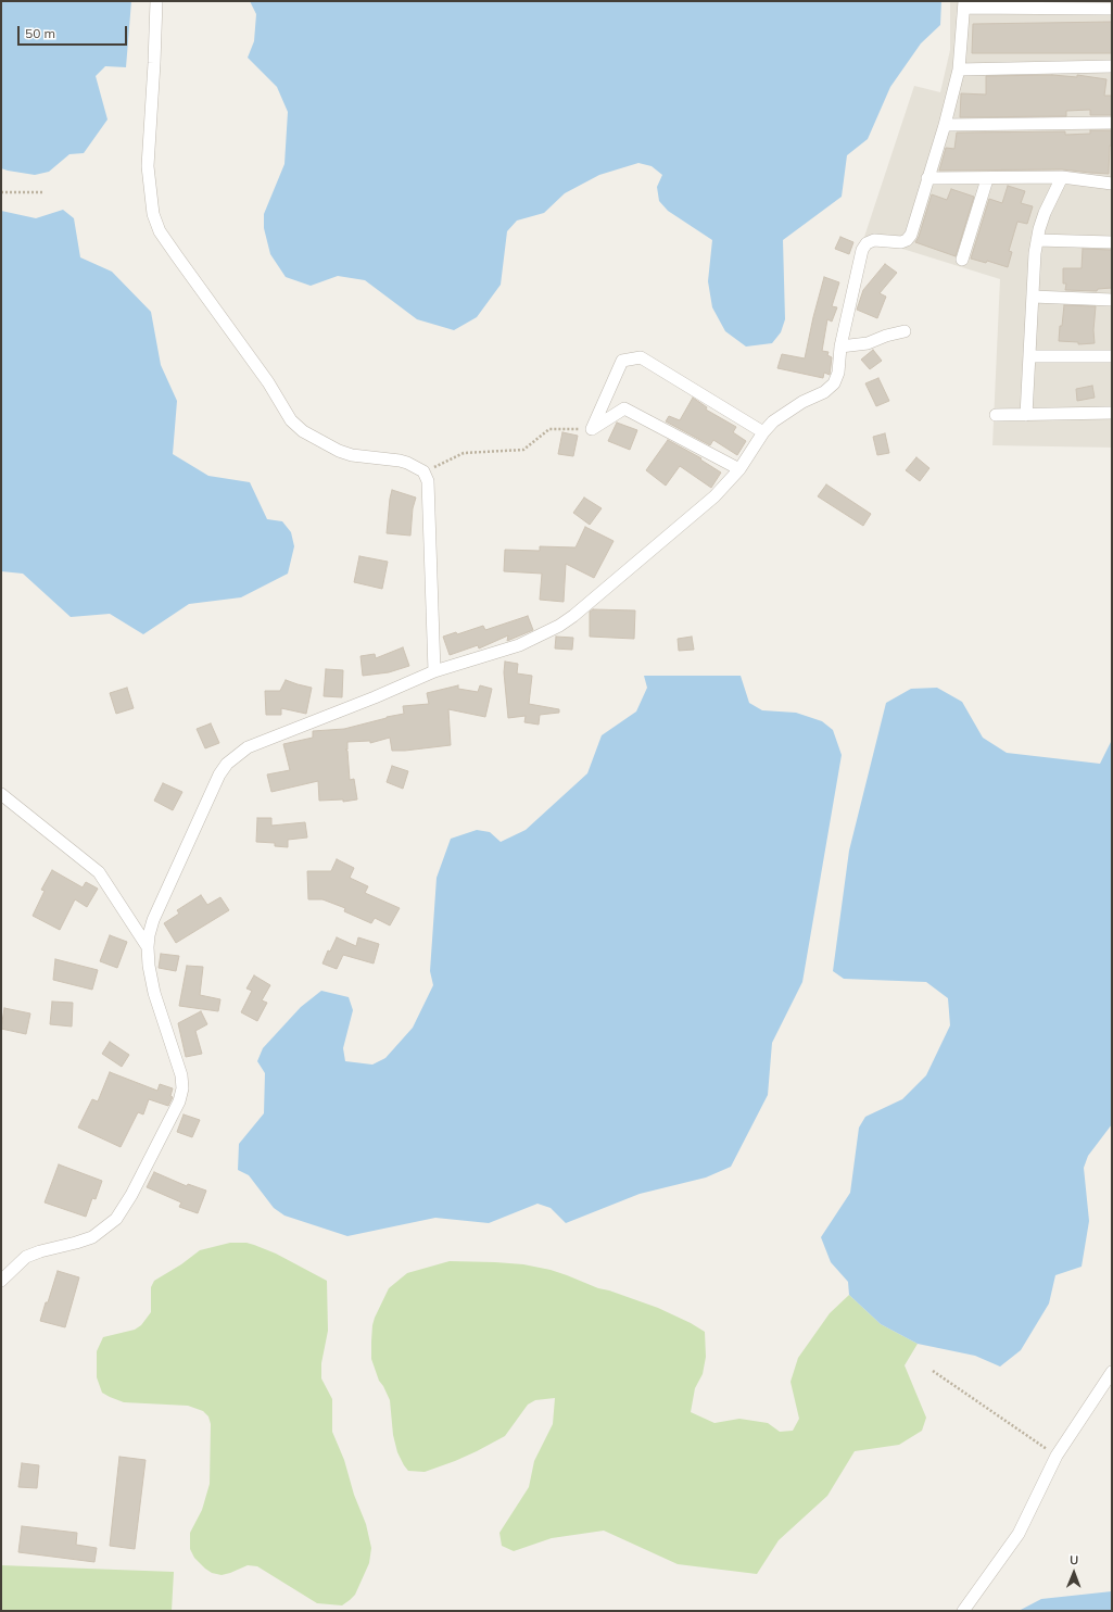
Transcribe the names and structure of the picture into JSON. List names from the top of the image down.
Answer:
{
  "scale_bar": "50 m",
  "north": "top"
}
